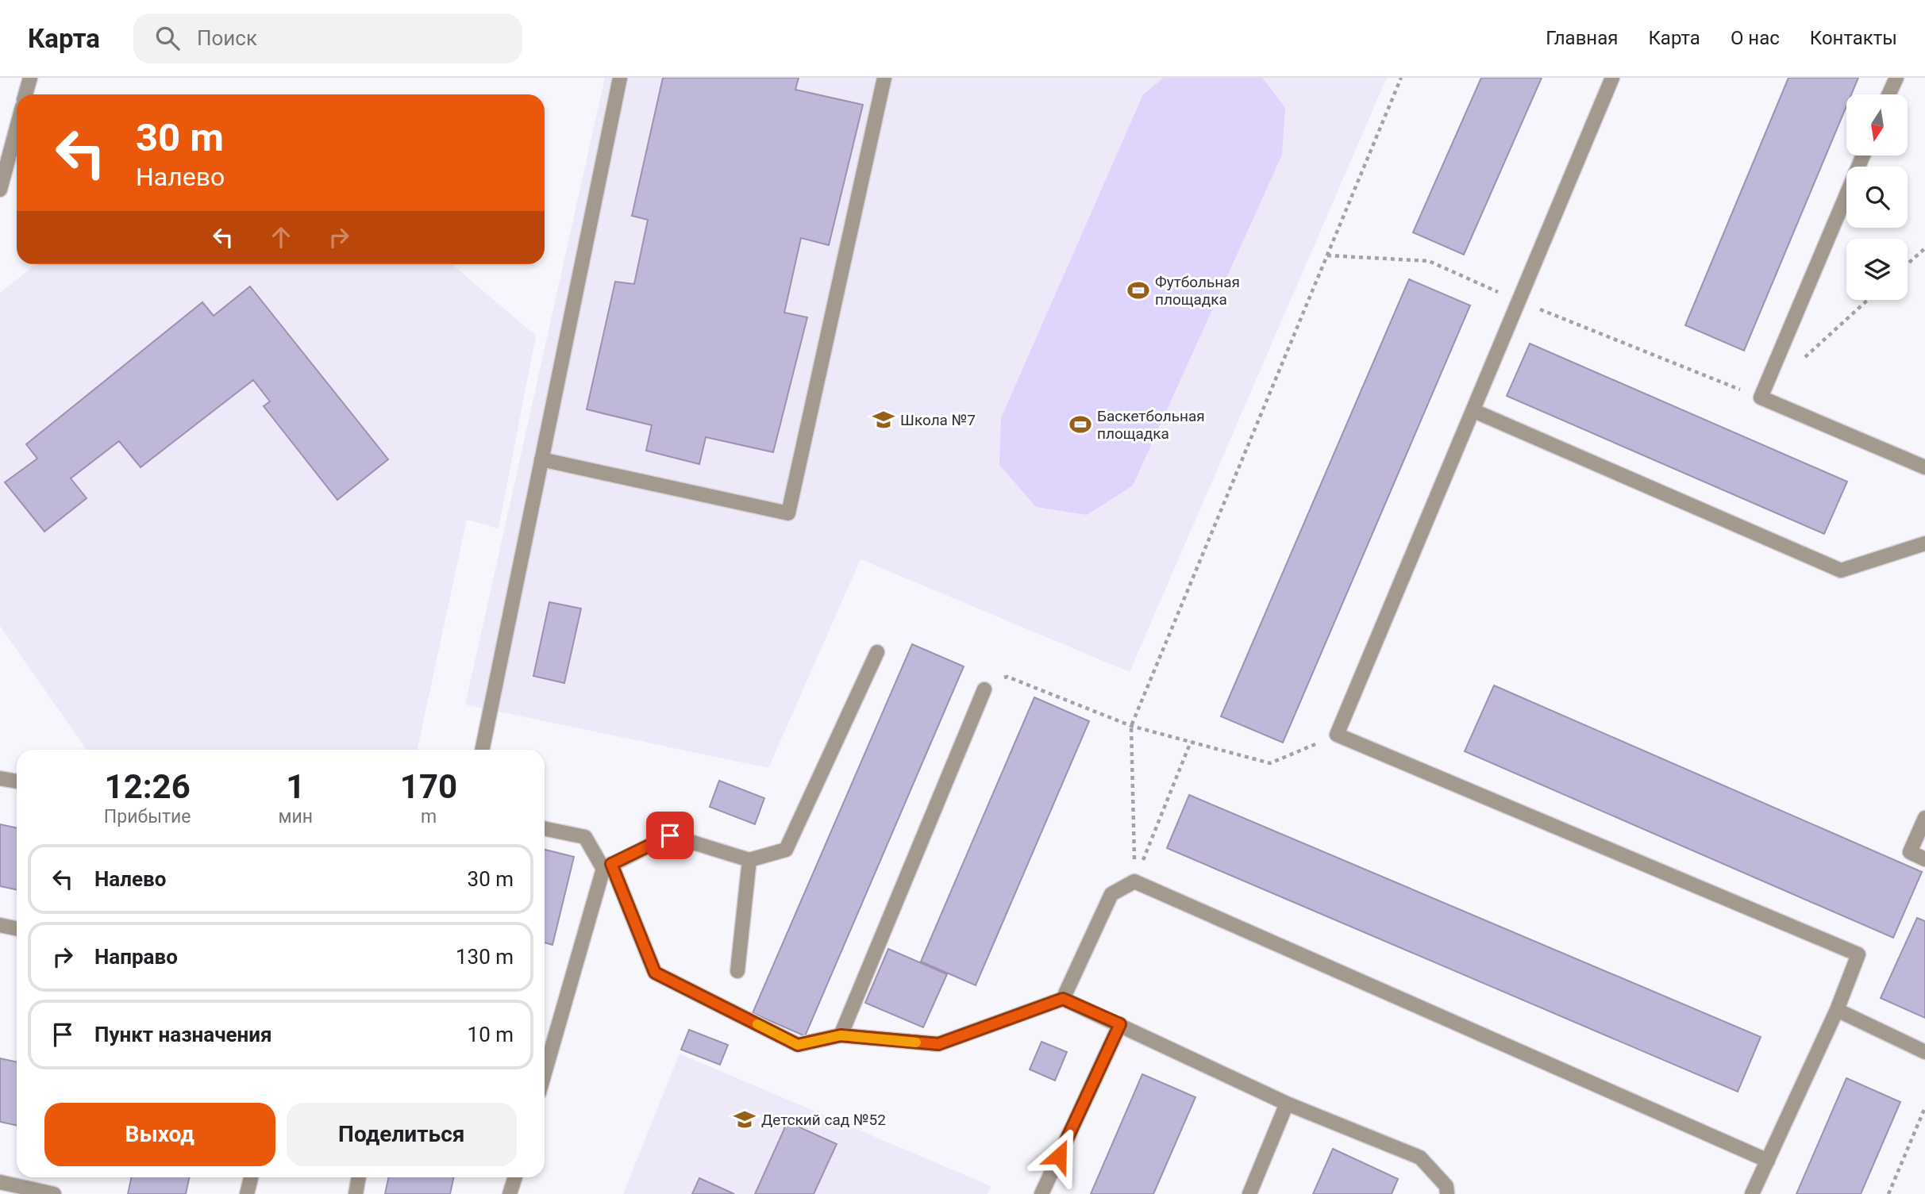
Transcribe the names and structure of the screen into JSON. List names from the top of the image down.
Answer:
{
  "places": {
    "sports": ["Футбольная площадка", "Баскетбольная площадка"],
    "school or university": ["Школа №7", "Детский сад №52"]
  },
  "north": "bottom",
  "page": {
    "header": "Карта",
    "search": "Поиск",
    "nav": [
      "Главная",
      "Карта",
      "О нас",
      "Контакты"
    ],
    "turn": ["30 m", "Налево"],
    "eta": [
      "12:26",
      "Прибытие",
      "1",
      "мин",
      "170",
      "m"
    ],
    "list": [
      {
        "name": "Налево",
        "value": "30 m"
      },
      {
        "name": "Направо",
        "value": "130 m"
      },
      {
        "name": "Пункт назначения",
        "value": "10 m"
      }
    ],
    "buttons": ["Выход", "Поделиться"]
  }
}
